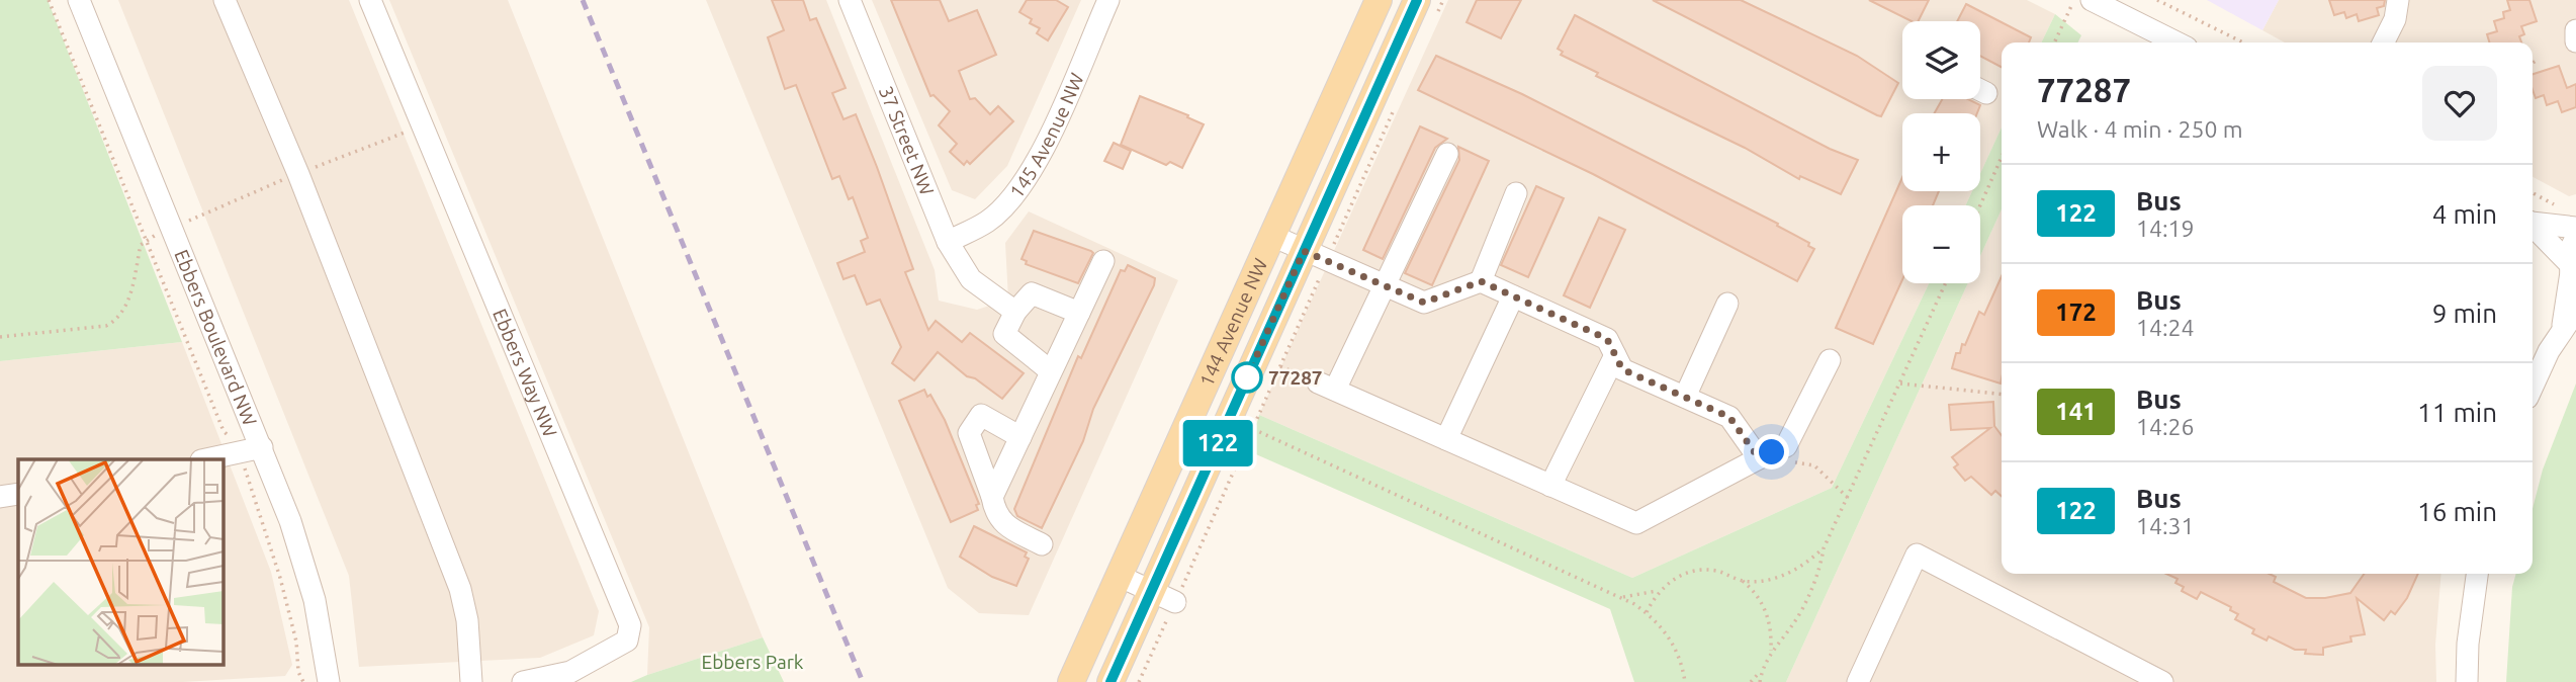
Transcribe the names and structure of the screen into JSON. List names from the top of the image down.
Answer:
{
  "streets": {
    "main road": ["144 Avenue NW"],
    "street": [
      "145 Avenue NW",
      "37 Street NW",
      "Ebbers Boulevard NW",
      "Ebbers Way NW"
    ]
  },
  "crossings": [
    ["145 Avenue NW", "37 Street NW"]
  ],
  "parks": ["Ebbers Park"],
  "places": ["77287"],
  "lines": ["bus line 122"],
  "page": {
    "on_map": "122",
    "map_buttons": ["+", "−"],
    "heading": ["77287", "Walk · 4 min · 250 m"],
    "list": [
      {
        "mark": "122",
        "name": "Bus",
        "note": "14:19",
        "value": "4 min"
      },
      {
        "mark": "172",
        "name": "Bus",
        "note": "14:24",
        "value": "9 min"
      },
      {
        "mark": "141",
        "name": "Bus",
        "note": "14:26",
        "value": "11 min"
      },
      {
        "mark": "122",
        "name": "Bus",
        "note": "14:31",
        "value": "16 min"
      }
    ]
  }
}
